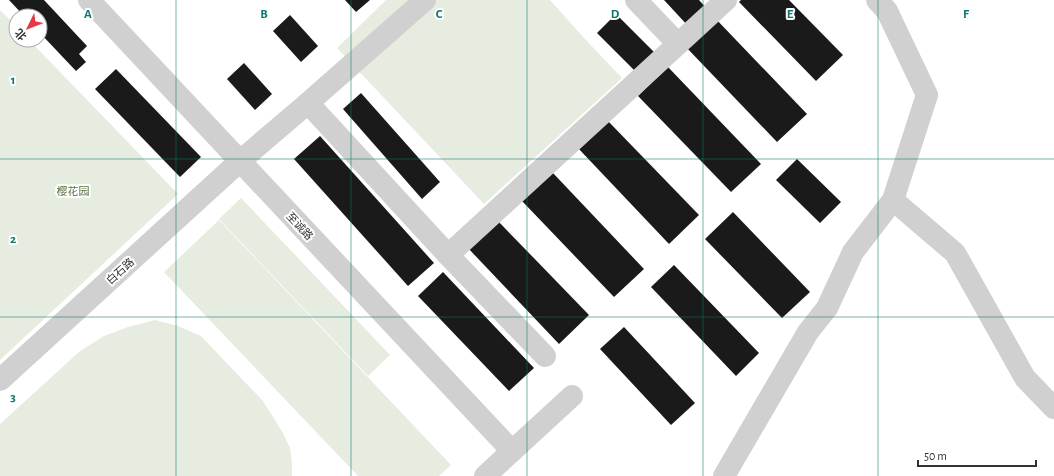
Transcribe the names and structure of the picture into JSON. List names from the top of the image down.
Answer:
{
  "streets": {
    "street": ["至诚路", "白石路"]
  },
  "crossings": [
    ["至诚路", "白石路"]
  ],
  "parks": ["樱花园"],
  "scale_bar": "50 m",
  "north": "bottom left",
  "grid": {
    "columns": [
      "A",
      "B",
      "C",
      "D",
      "E",
      "F"
    ],
    "rows": ["1", "2", "3"]
  }
}
